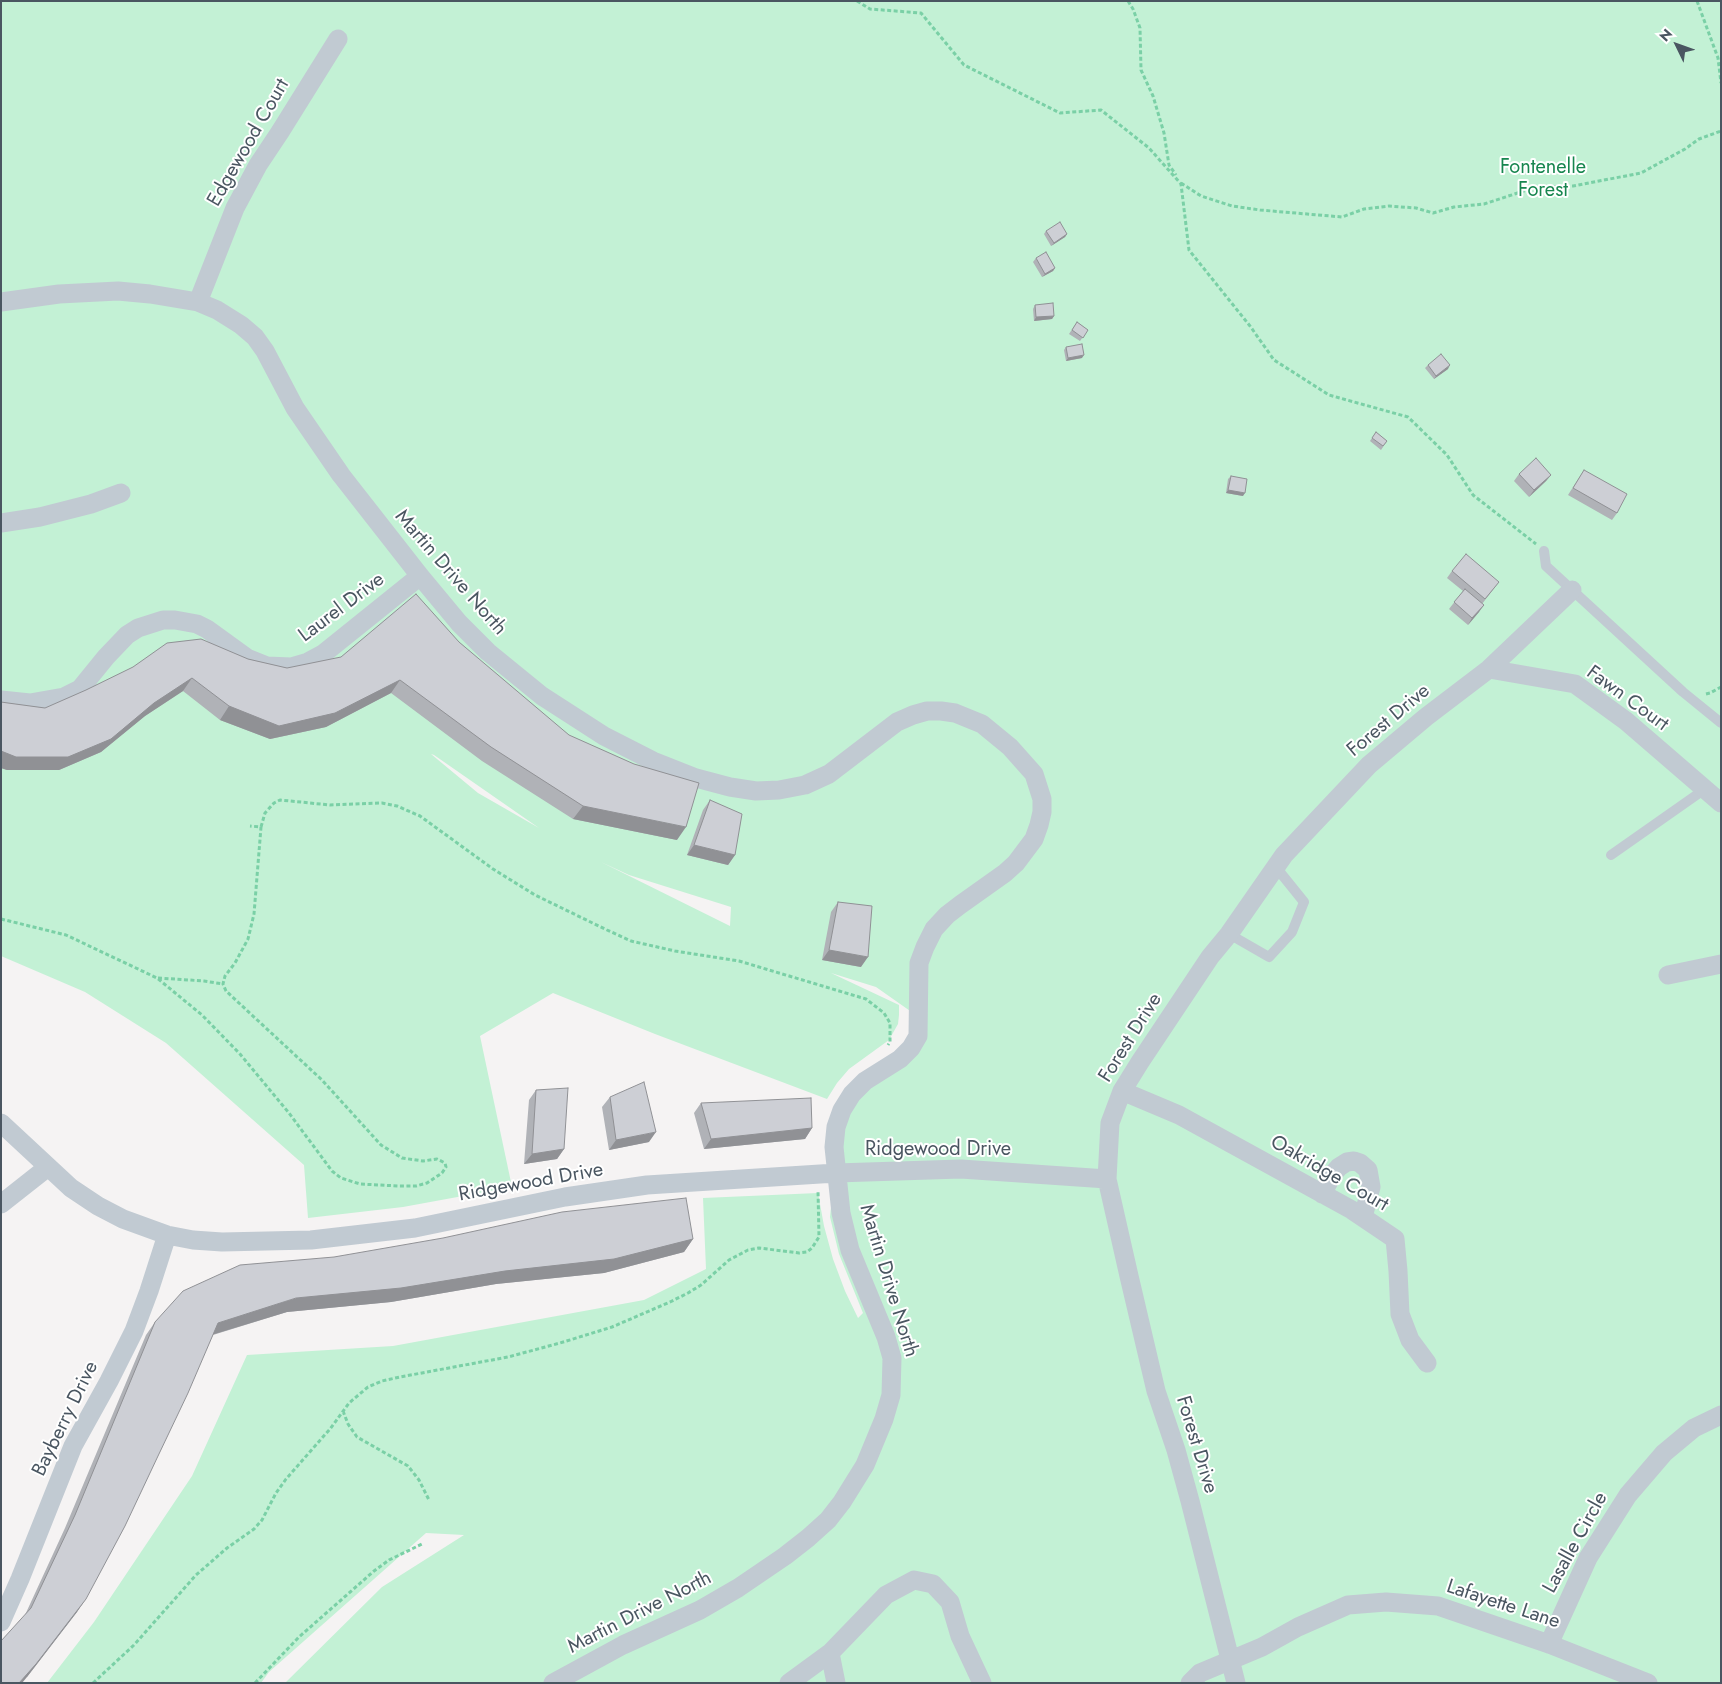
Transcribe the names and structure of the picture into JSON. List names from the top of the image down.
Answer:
{
  "streets": {
    "street": [
      "Edgewood Court",
      "Martin Drive North",
      "Laurel Drive",
      "Fawn Court",
      "Forest Drive",
      "Ridgewood Drive",
      "Oakridge Court",
      "Bayberry Drive",
      "Lasalle Circle",
      "Lafayette Lane"
    ]
  },
  "crossings": [
    ["Edgewood Court", "Martin Drive North"],
    ["Martin Drive North", "Laurel Drive"],
    ["Martin Drive North", "Ridgewood Drive"],
    ["Fawn Court", "Forest Drive"],
    ["Forest Drive", "Ridgewood Drive"],
    ["Forest Drive", "Oakridge Court"],
    ["Forest Drive", "Lafayette Lane"],
    ["Ridgewood Drive", "Bayberry Drive"],
    ["Lasalle Circle", "Lafayette Lane"]
  ],
  "parks": ["Fontenelle Forest"],
  "north": "top left"
}
